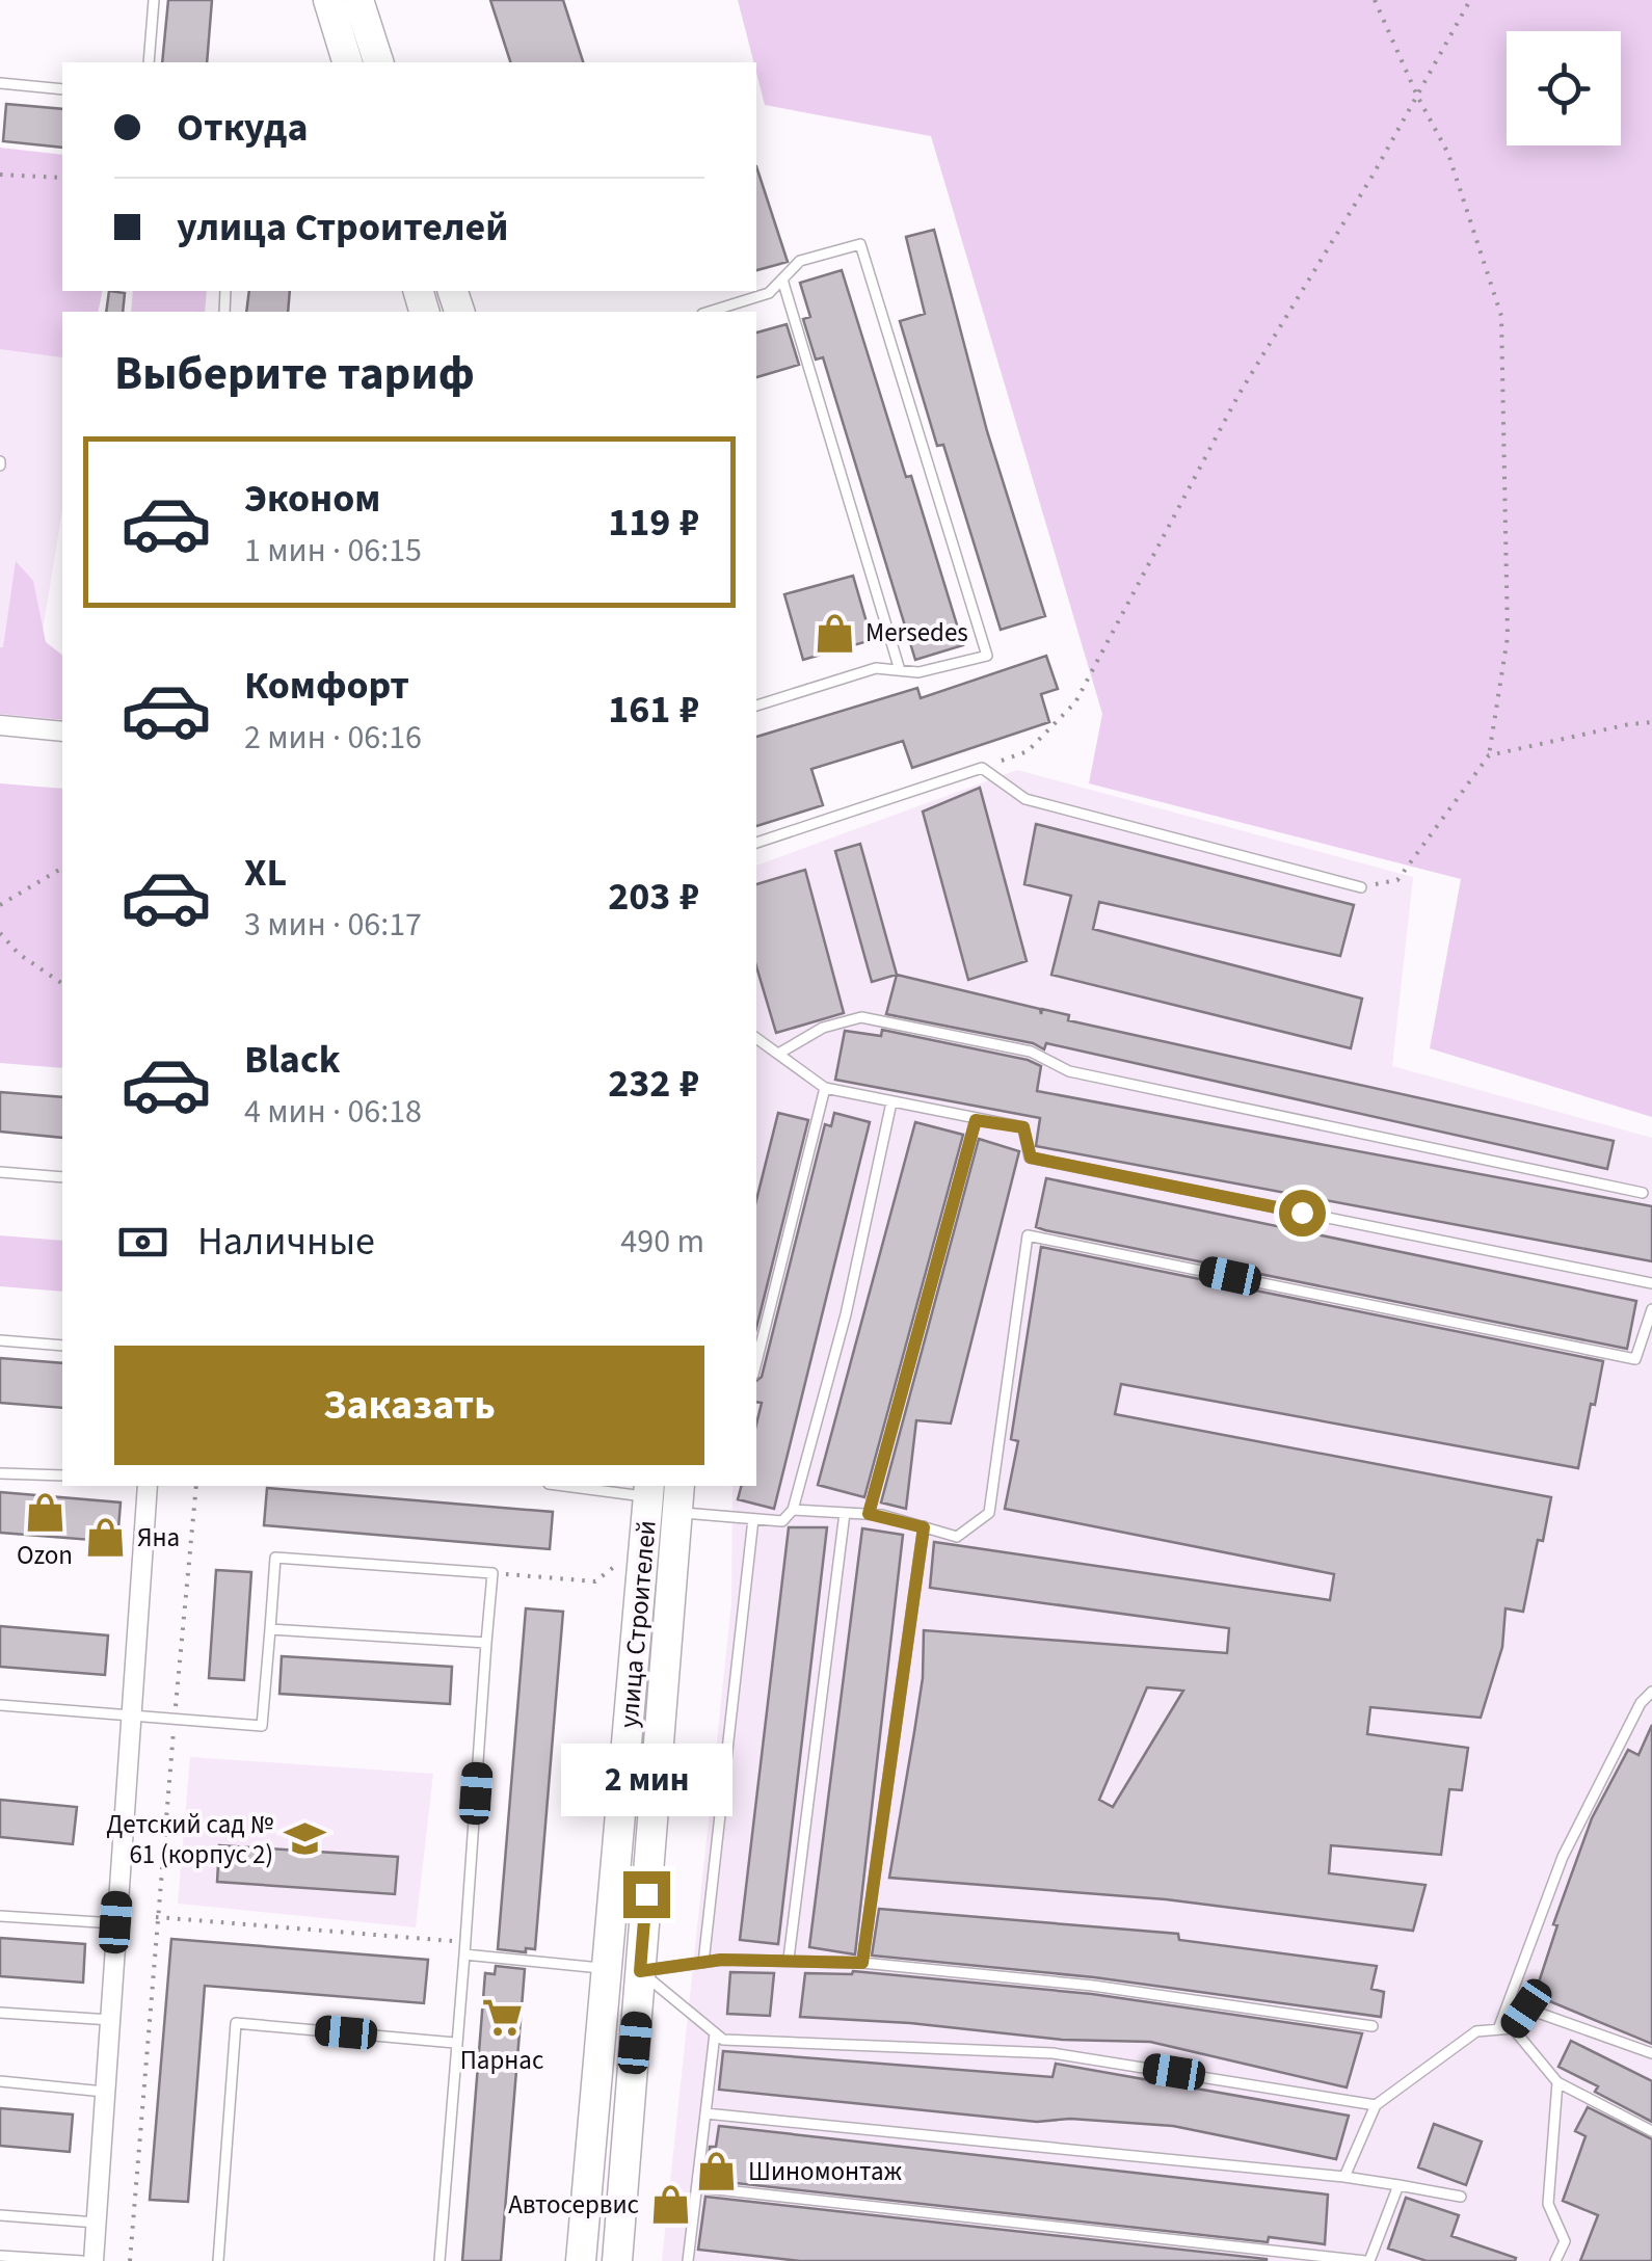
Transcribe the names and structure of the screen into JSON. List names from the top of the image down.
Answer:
{
  "streets": {
    "main road": ["улица Строителей"]
  },
  "places": {
    "shop": [
      "Mersedes",
      "Ozon",
      "Яна",
      "Шиномонтаж",
      "Автосервис"
    ],
    "school or university": ["Детский сад № 61 (корпус 2)"],
    "supermarket": ["Парнас"]
  },
  "page": {
    "banner": ["Откуда", "улица Строителей"],
    "heading": "Выберите тариф",
    "list": [
      {
        "name": "Эконом",
        "note": "1 мин · 06:15",
        "value": "119 ₽"
      },
      {
        "name": "Комфорт",
        "note": "2 мин · 06:16",
        "value": "161 ₽"
      },
      {
        "name": "XL",
        "note": "3 мин · 06:17",
        "value": "203 ₽"
      },
      {
        "name": "Black",
        "note": "4 мин · 06:18",
        "value": "232 ₽"
      }
    ],
    "pay": ["Наличные", "490 m"],
    "buttons": "Заказать",
    "bubble": "2 мин"
  }
}
